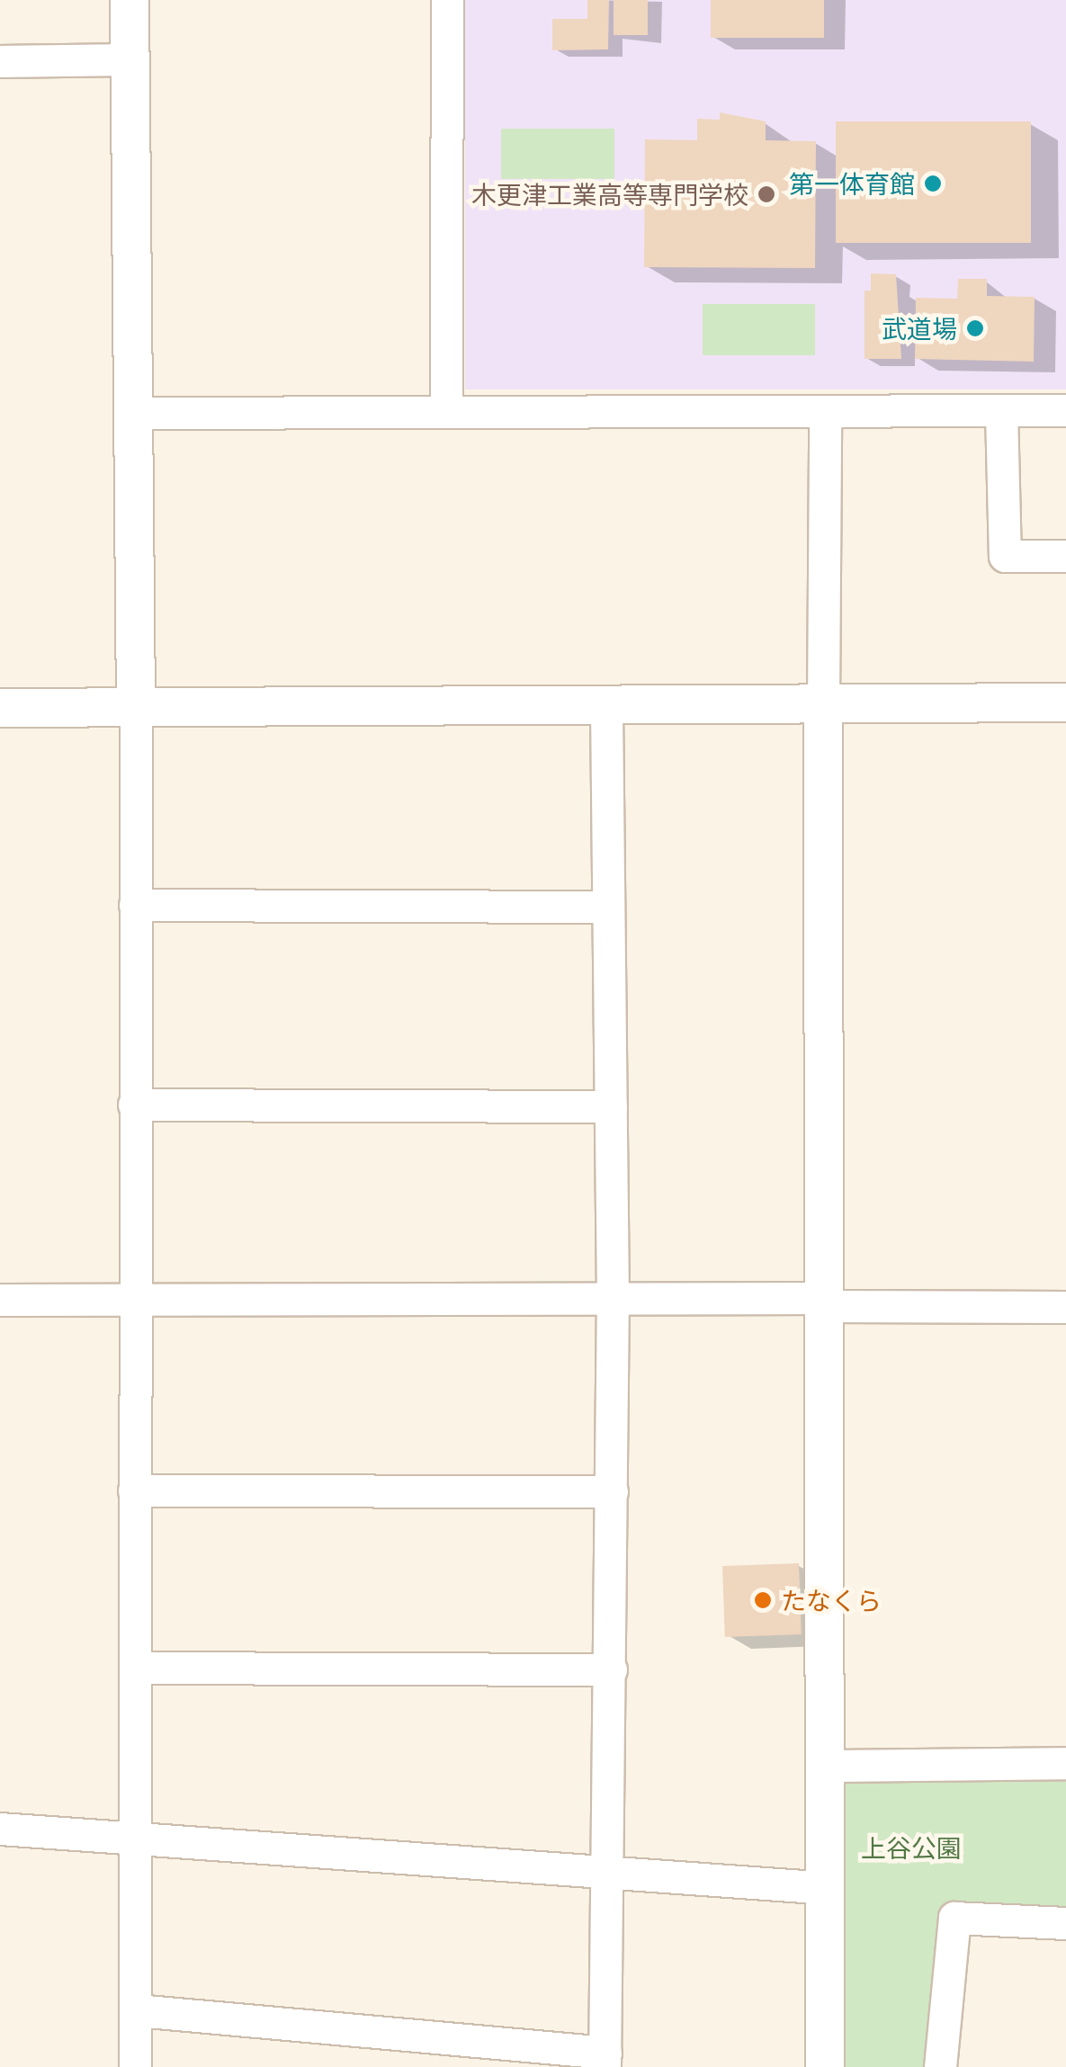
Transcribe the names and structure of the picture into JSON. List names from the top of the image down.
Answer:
{
  "parks": ["上谷公園"],
  "places": [
    "第一体育館",
    "木更津工業高等専門学校",
    "武道場",
    "たなくら"
  ]
}
